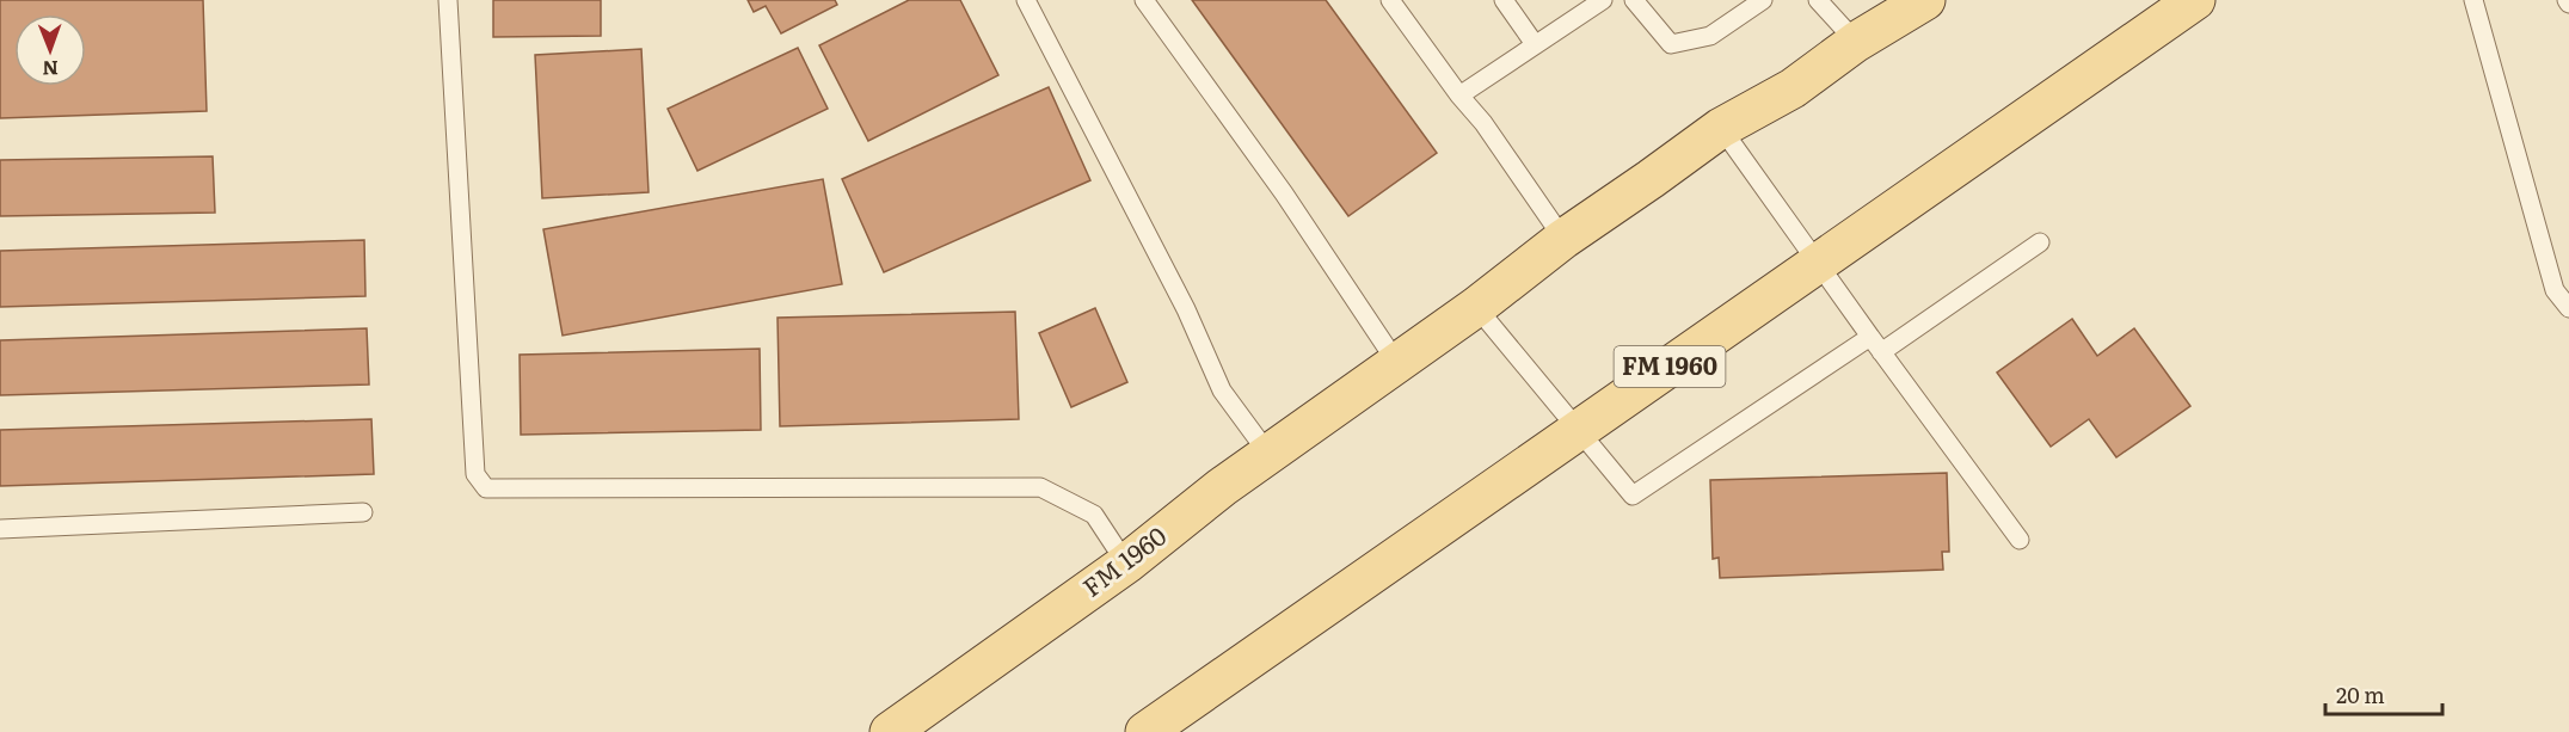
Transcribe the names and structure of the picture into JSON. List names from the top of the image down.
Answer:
{
  "streets": {
    "main road": ["FM 1960"]
  },
  "scale_bar": "20 m",
  "north": "bottom"
}
